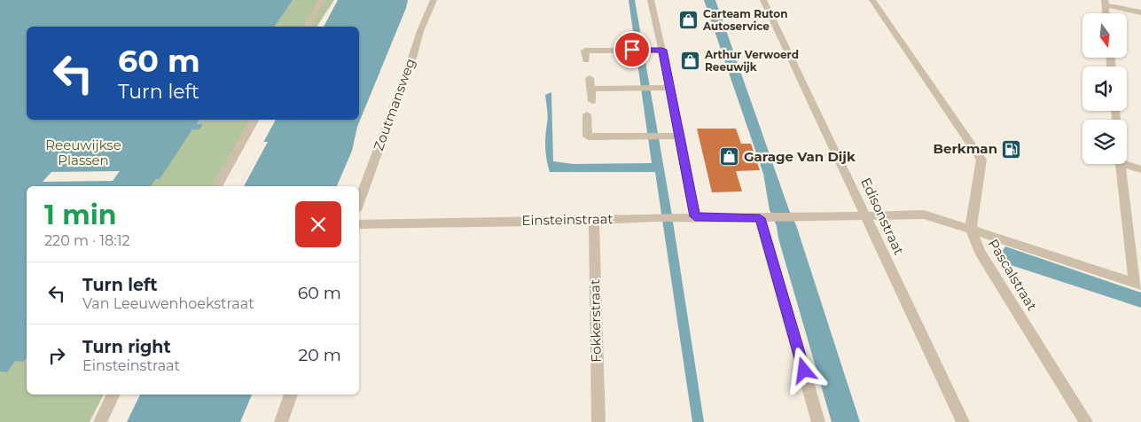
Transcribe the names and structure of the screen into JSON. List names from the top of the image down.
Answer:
{
  "streets": {
    "street": [
      "Zoutmansweg",
      "Edisonstraat",
      "Einsteinstraat",
      "Pascalstraat",
      "Fokkerstraat"
    ]
  },
  "crossings": [
    ["Edisonstraat", "Einsteinstraat"],
    ["Einsteinstraat", "Pascalstraat"],
    ["Einsteinstraat", "Fokkerstraat"]
  ],
  "parks": ["Reeuwijkse Plassen"],
  "places": {
    "shop": ["Carteam Ruton Autoservice", "Arthur Verwoerd Reeuwijk", "Garage Van Dijk"],
    "fuel station": ["Berkman"]
  },
  "north": "bottom",
  "page": {
    "turn": ["60 m", "Turn left"],
    "heading": ["1 min", "220 m · 18:12"],
    "list": [
      {
        "name": "Turn left",
        "note": "Van Leeuwenhoekstraat",
        "value": "60 m"
      },
      {
        "name": "Turn right",
        "note": "Einsteinstraat",
        "value": "20 m"
      }
    ]
  }
}
